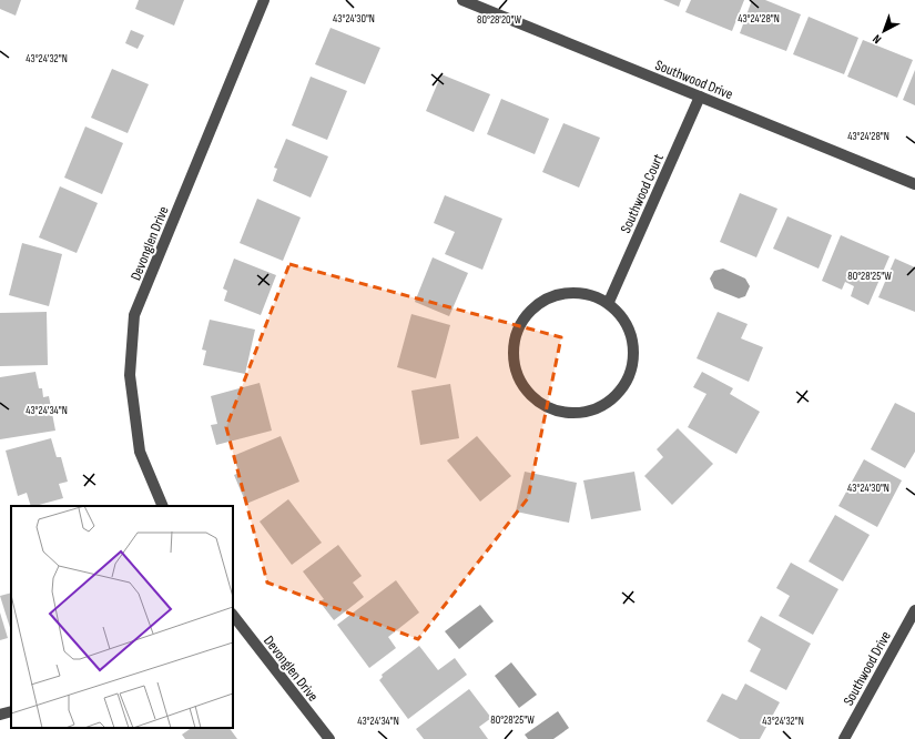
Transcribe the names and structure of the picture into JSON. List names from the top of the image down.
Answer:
{
  "streets": {
    "street": ["Southwood Drive", "Southwood Court", "Devonglen Drive"]
  },
  "crossings": [
    ["Southwood Drive", "Southwood Court"]
  ],
  "north": "bottom left",
  "coordinates": [
    "43°24'30\"N",
    "43°24'28\"N",
    "80°28'20\"W",
    "43°24'32\"N",
    "80°28'25\"W",
    "43°24'34\"N"
  ]
}
